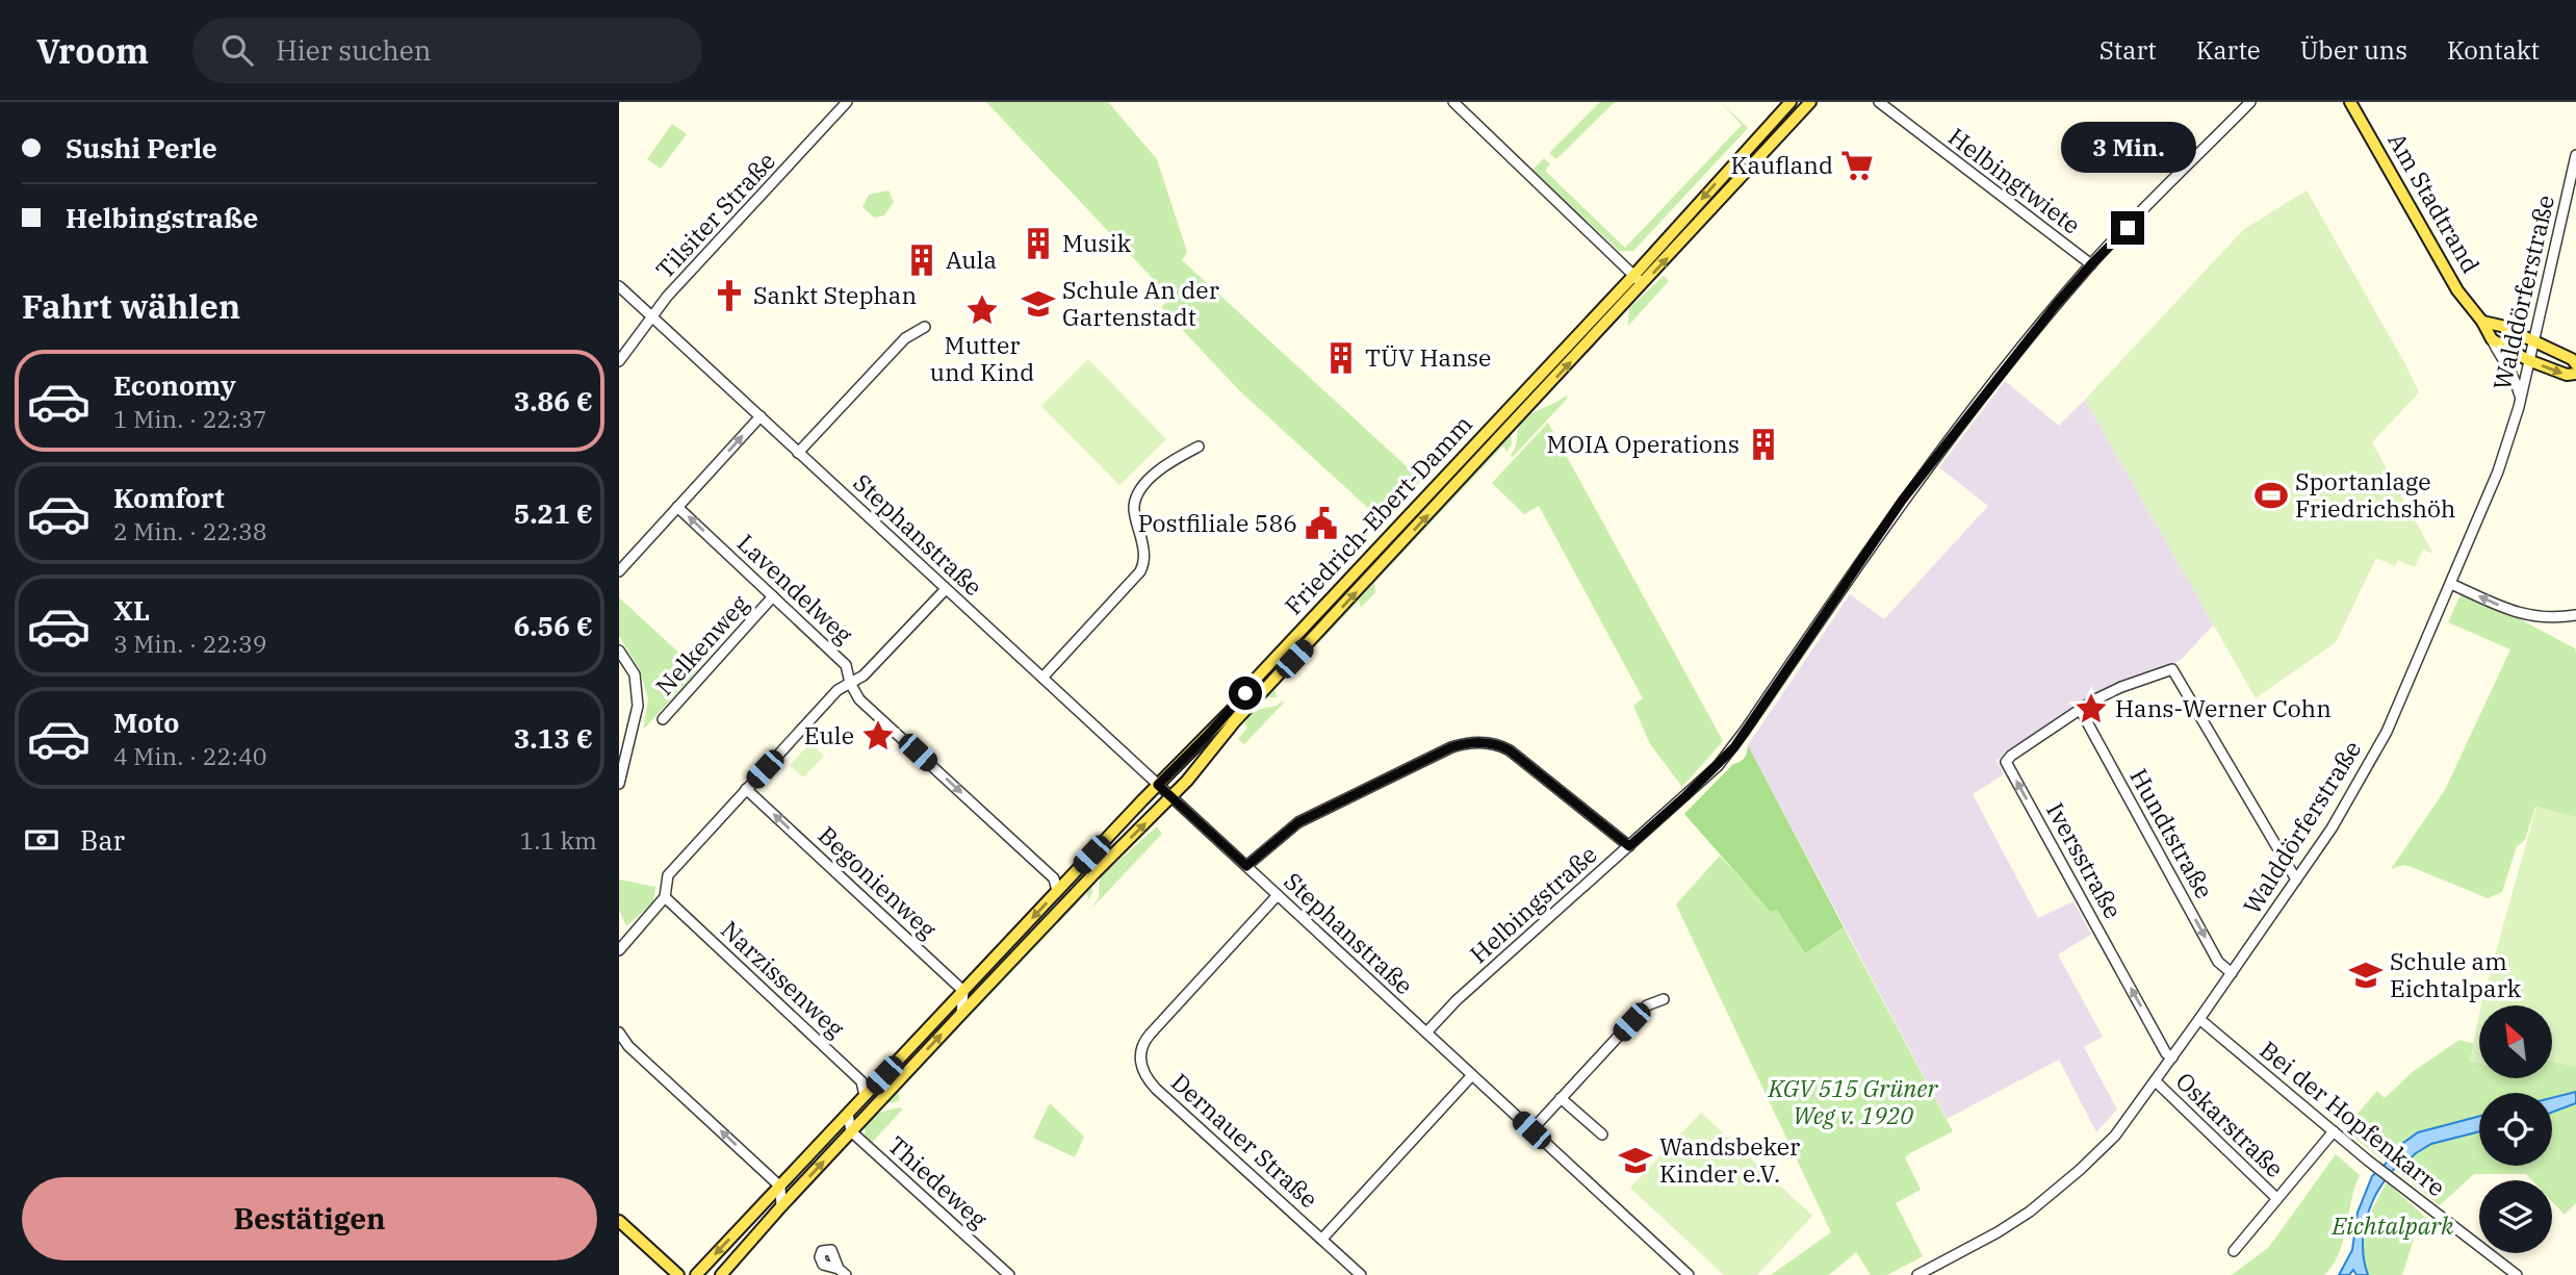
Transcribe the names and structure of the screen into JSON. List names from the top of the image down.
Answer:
{
  "streets": {
    "main road": ["Am Stadtrand", "Friedrich-Ebert-Damm"],
    "street": [
      "Helbingtwiete",
      "Tilsiter Straße",
      "Walddörferstraße",
      "Stephanstraße",
      "Lavendelweg",
      "Nelkenweg",
      "Hundtstraße",
      "Iversstraße",
      "Begonienweg",
      "Helbingstraße",
      "Narzissenweg",
      "Bei der Hopfenkarre",
      "Oskarstraße",
      "Dernauer Straße",
      "Thiedeweg"
    ]
  },
  "crossings": [
    ["Helbingtwiete", "Helbingstraße"],
    ["Tilsiter Straße", "Stephanstraße"],
    ["Walddörferstraße", "Hundtstraße"],
    ["Walddörferstraße", "Iversstraße"],
    ["Walddörferstraße", "Bei der Hopfenkarre"],
    ["Walddörferstraße", "Oskarstraße"],
    ["Friedrich-Ebert-Damm", "Stephanstraße"],
    ["Friedrich-Ebert-Damm", "Lavendelweg"],
    ["Friedrich-Ebert-Damm", "Begonienweg"],
    ["Friedrich-Ebert-Damm", "Narzissenweg"],
    ["Friedrich-Ebert-Damm", "Thiedeweg"],
    ["Stephanstraße", "Helbingstraße"],
    ["Stephanstraße", "Dernauer Straße"],
    ["Lavendelweg", "Nelkenweg"],
    ["Hundtstraße", "Iversstraße"],
    ["Bei der Hopfenkarre", "Oskarstraße"]
  ],
  "one_way": ["Hundtstraße", "Iversstraße", "Begonienweg"],
  "parks": ["KGV 515 Grüner Weg v. 1920", "Eichtalpark"],
  "places": {
    "supermarket": ["Kaufland"],
    "building": [
      "Musik",
      "Aula",
      "TÜV Hanse",
      "MOIA Operations"
    ],
    "church": ["Sankt Stephan"],
    "school or university": ["Schule An der Gartenstadt", "Schule am Eichtalpark", "Wandsbeker Kinder e.V."],
    "place": ["Mutter und Kind", "Hans-Werner Cohn", "Eule"],
    "sports": ["Sportanlage Friedrichshöh"],
    "public building": ["Postfiliale 586"]
  },
  "north": "top left",
  "page": {
    "header": "Vroom",
    "search": "Hier suchen",
    "nav": [
      "Start",
      "Karte",
      "Über uns",
      "Kontakt"
    ],
    "banner": ["Sushi Perle", "Helbingstraße"],
    "bubble": "3 Min.",
    "heading": "Fahrt wählen",
    "list": [
      {
        "name": "Economy",
        "note": "1 Min. · 22:37",
        "value": "3.86 €"
      },
      {
        "name": "Komfort",
        "note": "2 Min. · 22:38",
        "value": "5.21 €"
      },
      {
        "name": "XL",
        "note": "3 Min. · 22:39",
        "value": "6.56 €"
      },
      {
        "name": "Moto",
        "note": "4 Min. · 22:40",
        "value": "3.13 €"
      }
    ],
    "pay": ["Bar", "1.1 km"],
    "buttons": "Bestätigen"
  }
}
